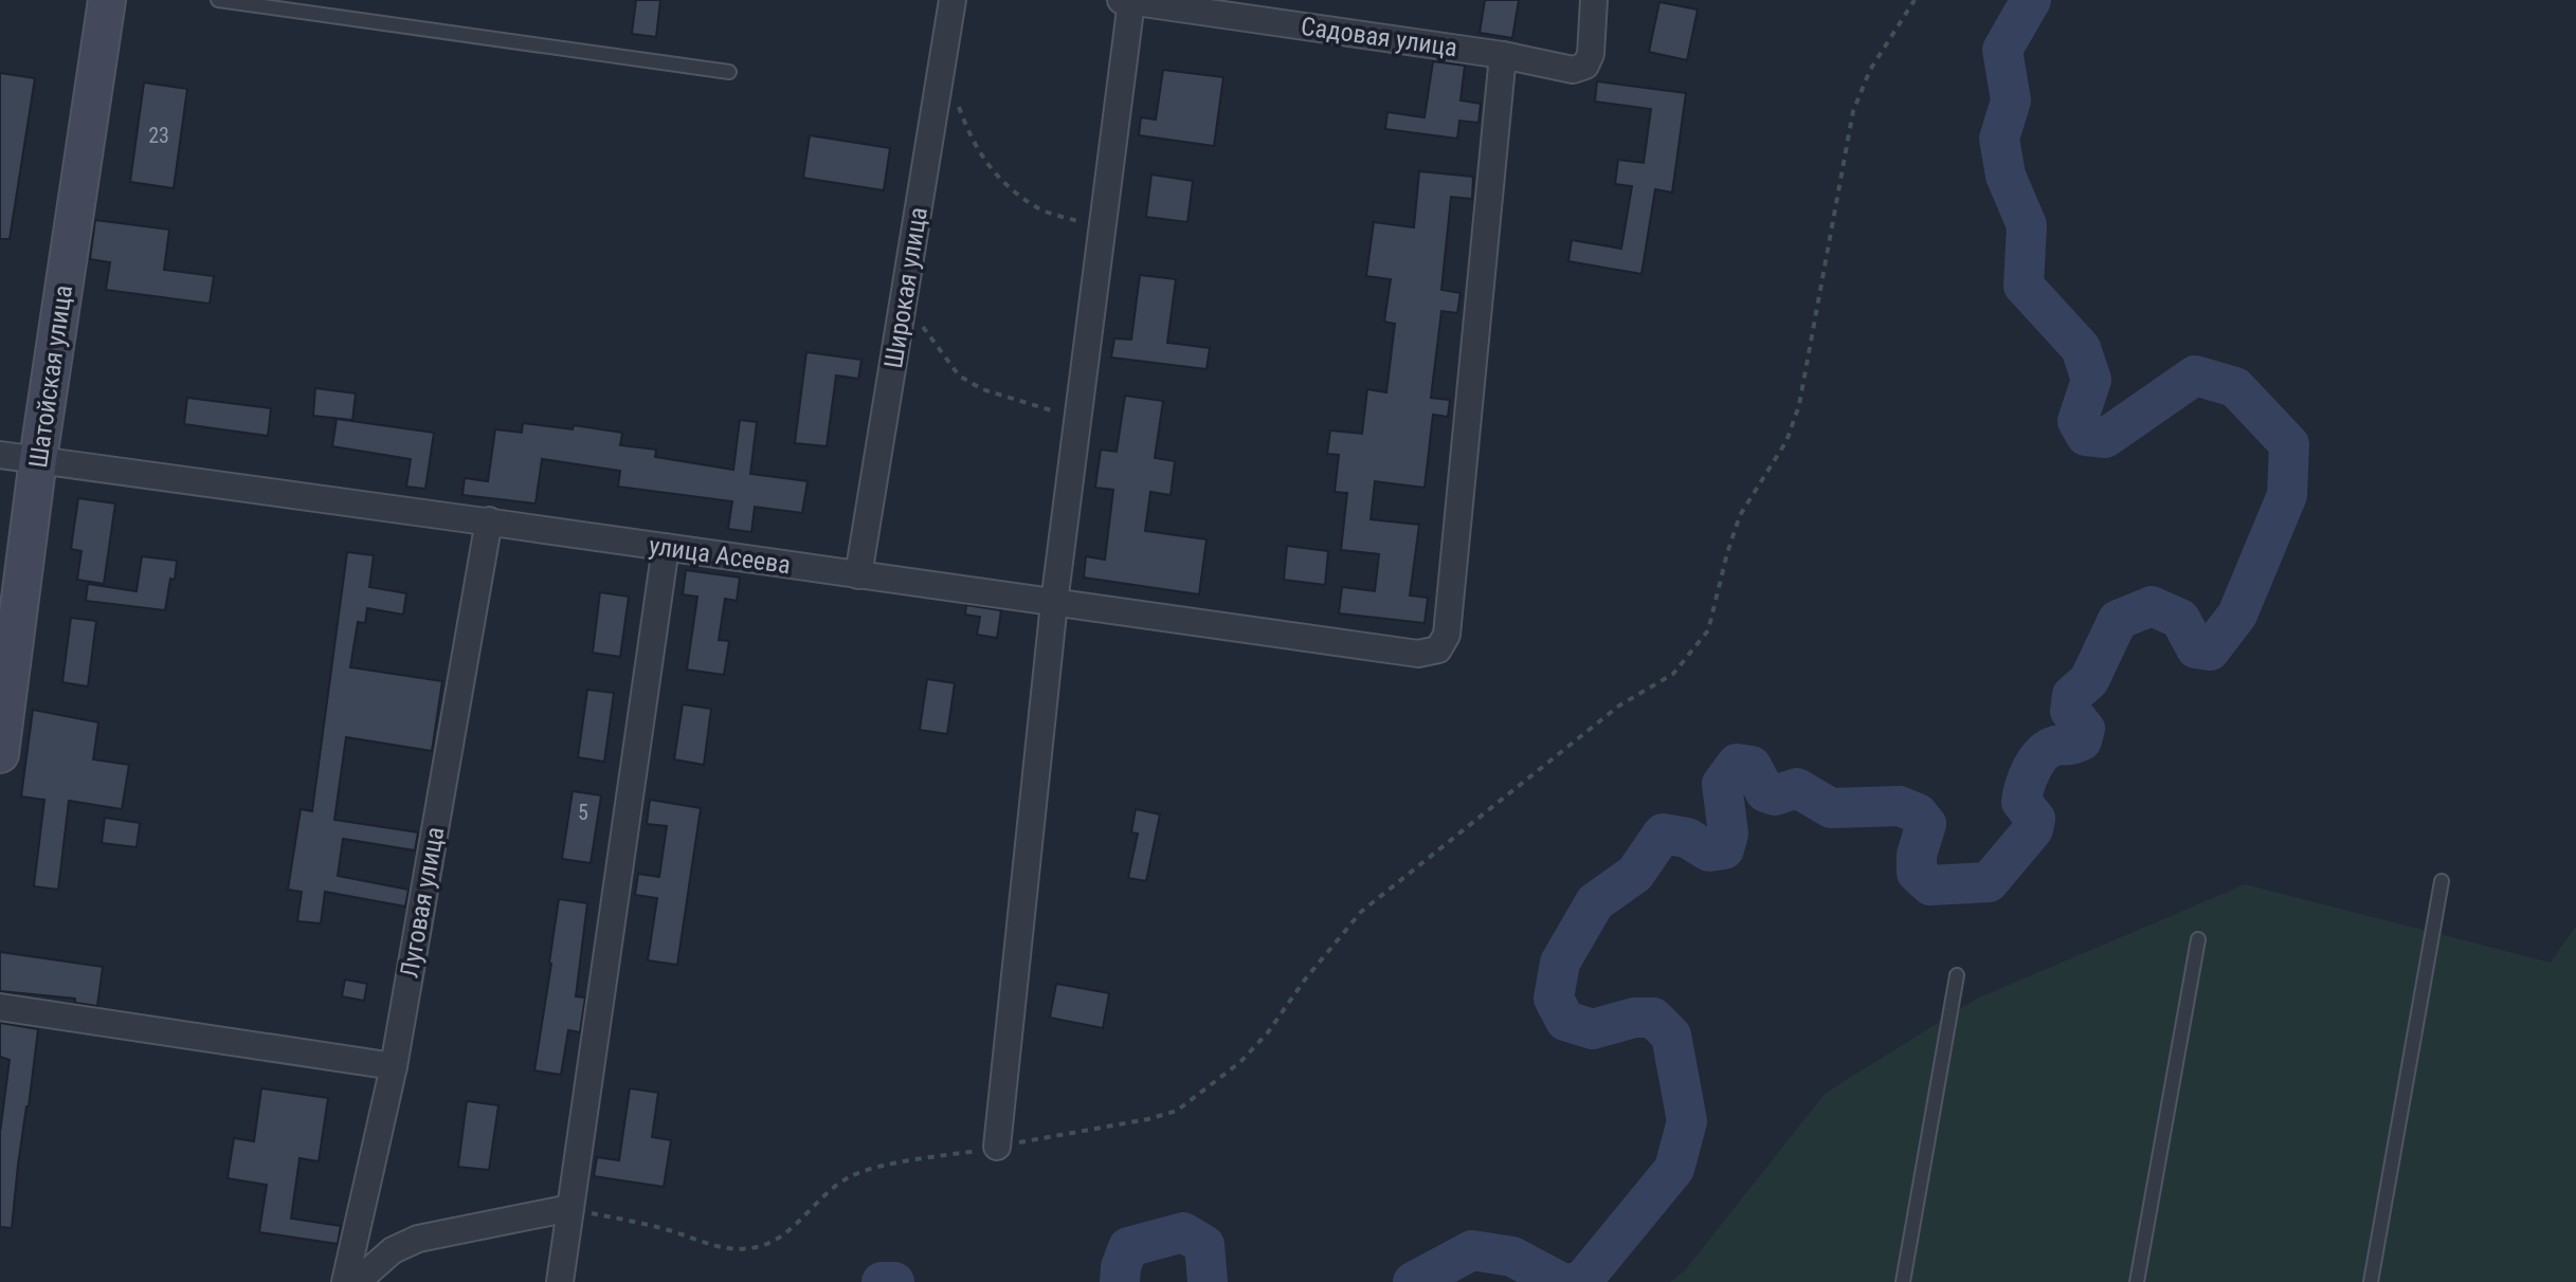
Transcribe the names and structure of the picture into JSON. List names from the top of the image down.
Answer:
{
  "streets": {
    "street": [
      "Садовая улица",
      "Широкая улица",
      "Шатойская улица",
      "улица Асеева",
      "Луговая улица"
    ]
  },
  "crossings": [
    ["Садовая улица", "улица Асеева"],
    ["Широкая улица", "улица Асеева"],
    ["Шатойская улица", "улица Асеева"],
    ["улица Асеева", "Луговая улица"]
  ],
  "house_numbers": ["23", "5"]
}
